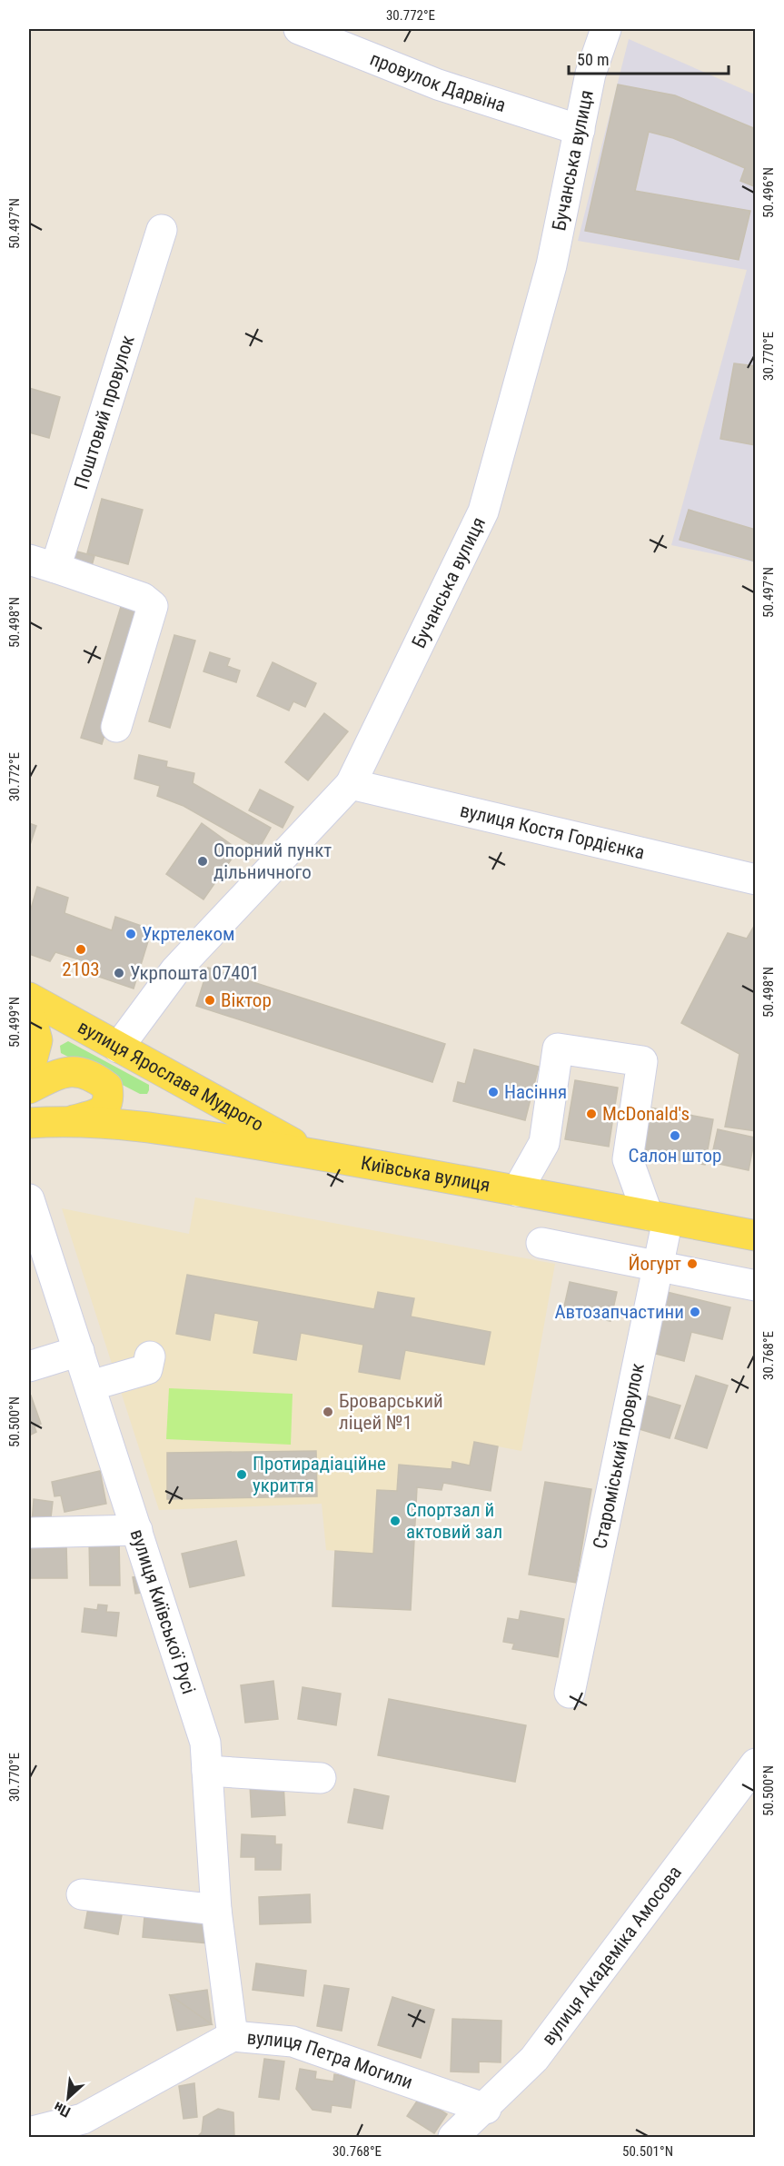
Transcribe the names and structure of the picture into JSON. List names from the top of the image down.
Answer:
{
  "streets": {
    "main road": ["вулиця Ярослава Мудрого", "Київська вулиця"],
    "street": [
      "провулок Дарвіна",
      "Бучанська вулиця",
      "Поштовий провулок",
      "вулиця Костя Гордієнка",
      "Староміський провулок",
      "вулиця Київської Русі",
      "вулиця Академіка Амосова",
      "вулиця Петра Могили"
    ]
  },
  "crossings": [
    ["провулок Дарвіна", "Бучанська вулиця"],
    ["Бучанська вулиця", "вулиця Костя Гордієнка"],
    ["Бучанська вулиця", "вулиця Ярослава Мудрого"],
    ["вулиця Ярослава Мудрого", "Київська вулиця"],
    ["Київська вулиця", "Староміський провулок"],
    ["вулиця Київської Русі", "вулиця Петра Могили"],
    ["вулиця Академіка Амосова", "вулиця Петра Могили"]
  ],
  "places": [
    "Опорний пункт дільничного",
    "Укртелеком",
    "2103",
    "Укрпошта 07401",
    "Віктор",
    "Насіння",
    "McDonald's",
    "Салон штор",
    "Йогурт",
    "Автозапчастини",
    "Броварський ліцей №1",
    "Протирадіаційне укриття",
    "Спортзал й актовий зал"
  ],
  "scale_bar": "50 m",
  "north": "bottom left",
  "coordinates": [
    "30.772°E",
    "50.496°N",
    "50.497°N",
    "30.770°E",
    "50.498°N",
    "50.499°N",
    "30.768°E",
    "50.500°N",
    "50.501°N"
  ]
}
